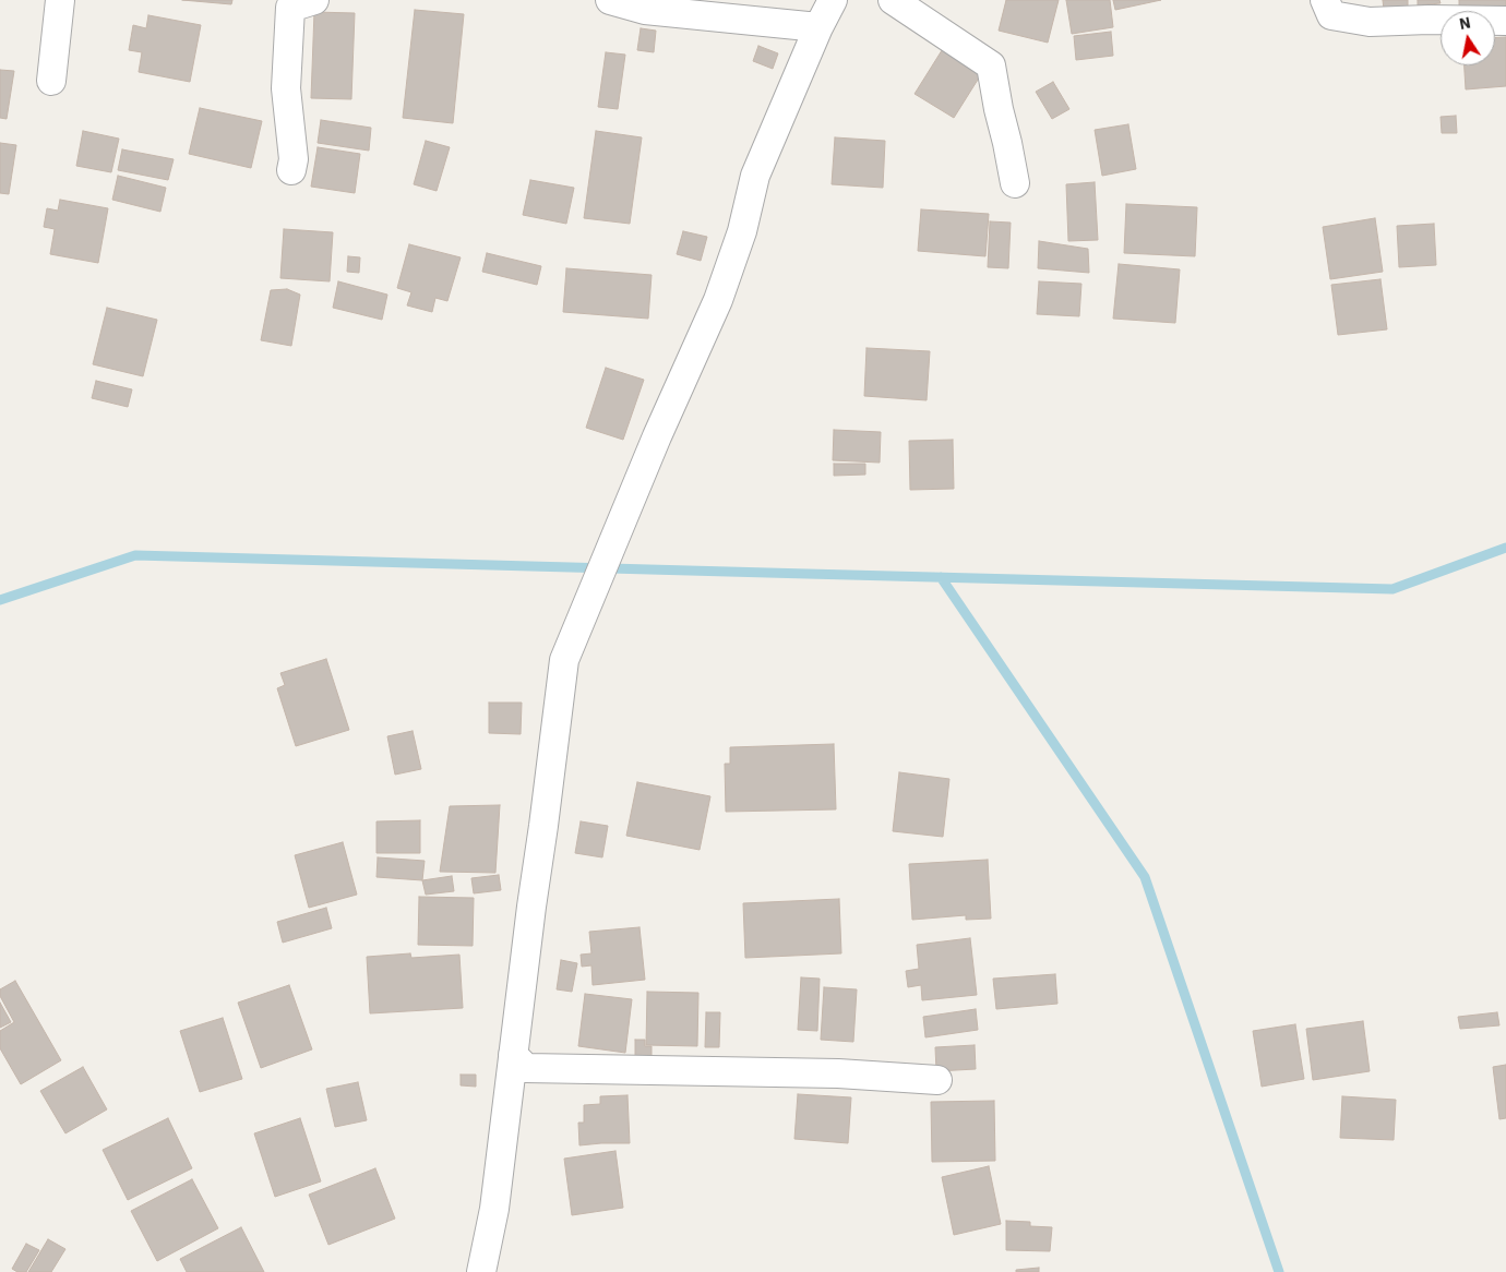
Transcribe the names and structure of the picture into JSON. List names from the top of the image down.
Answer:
{
  "north": "top"
}
